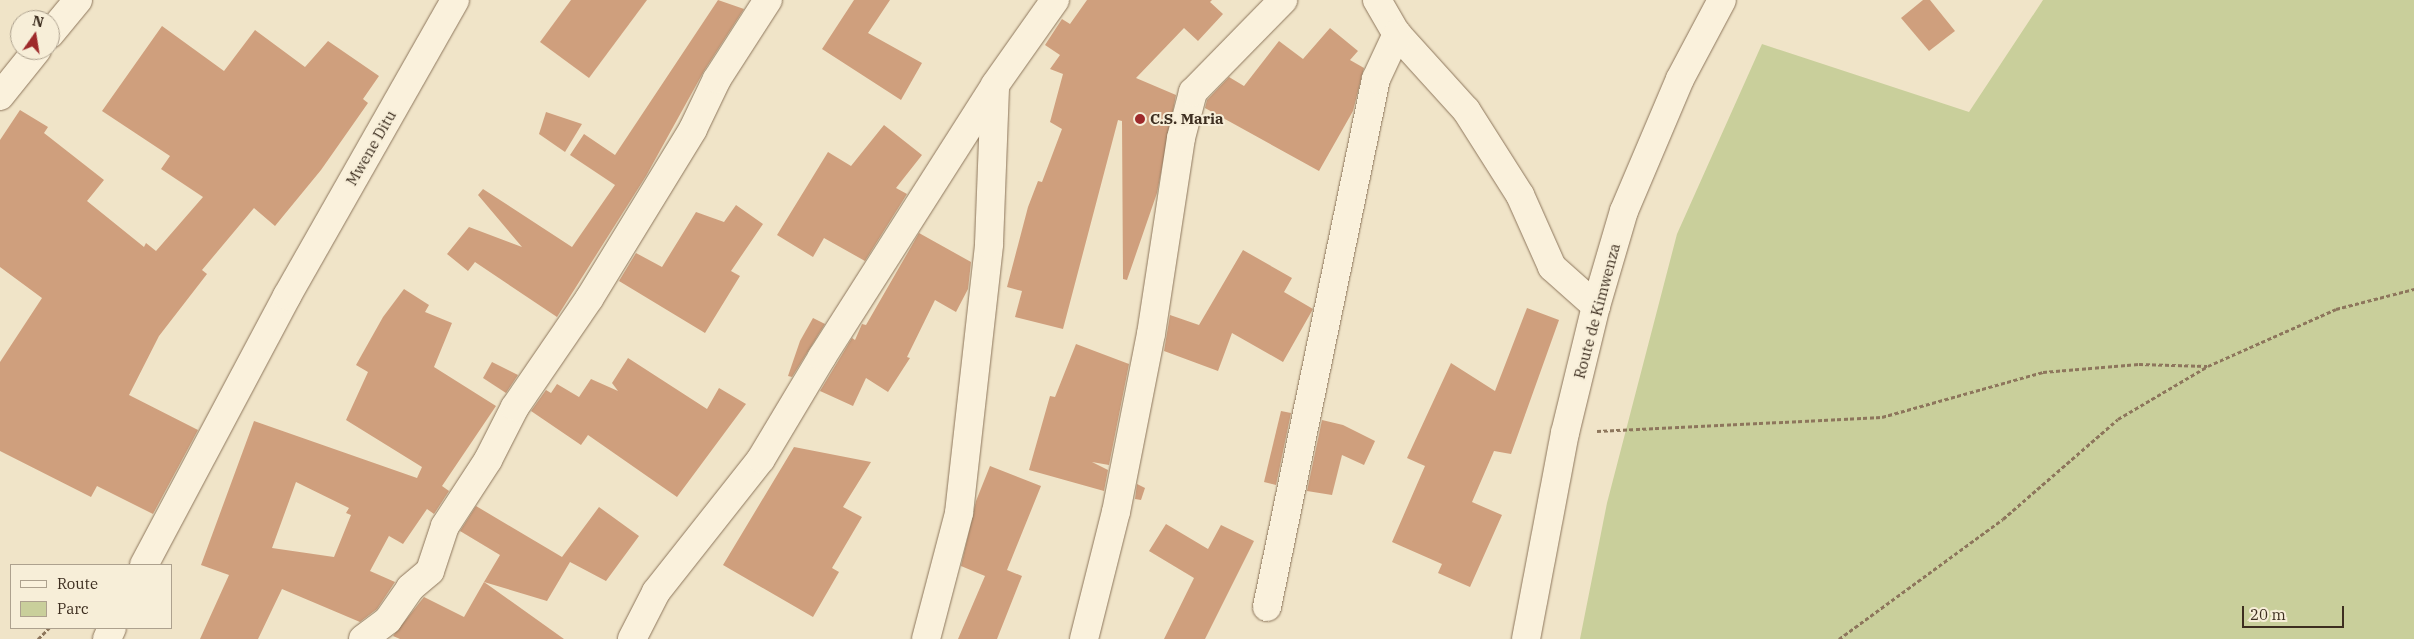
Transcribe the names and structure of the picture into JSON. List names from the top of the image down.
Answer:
{
  "streets": {
    "street": ["Mwene Ditu", "Route de Kimwenza"]
  },
  "places": ["C.S. Maria"],
  "legend": ["Route", "Parc"],
  "scale_bar": "20 m",
  "north": "top"
}
